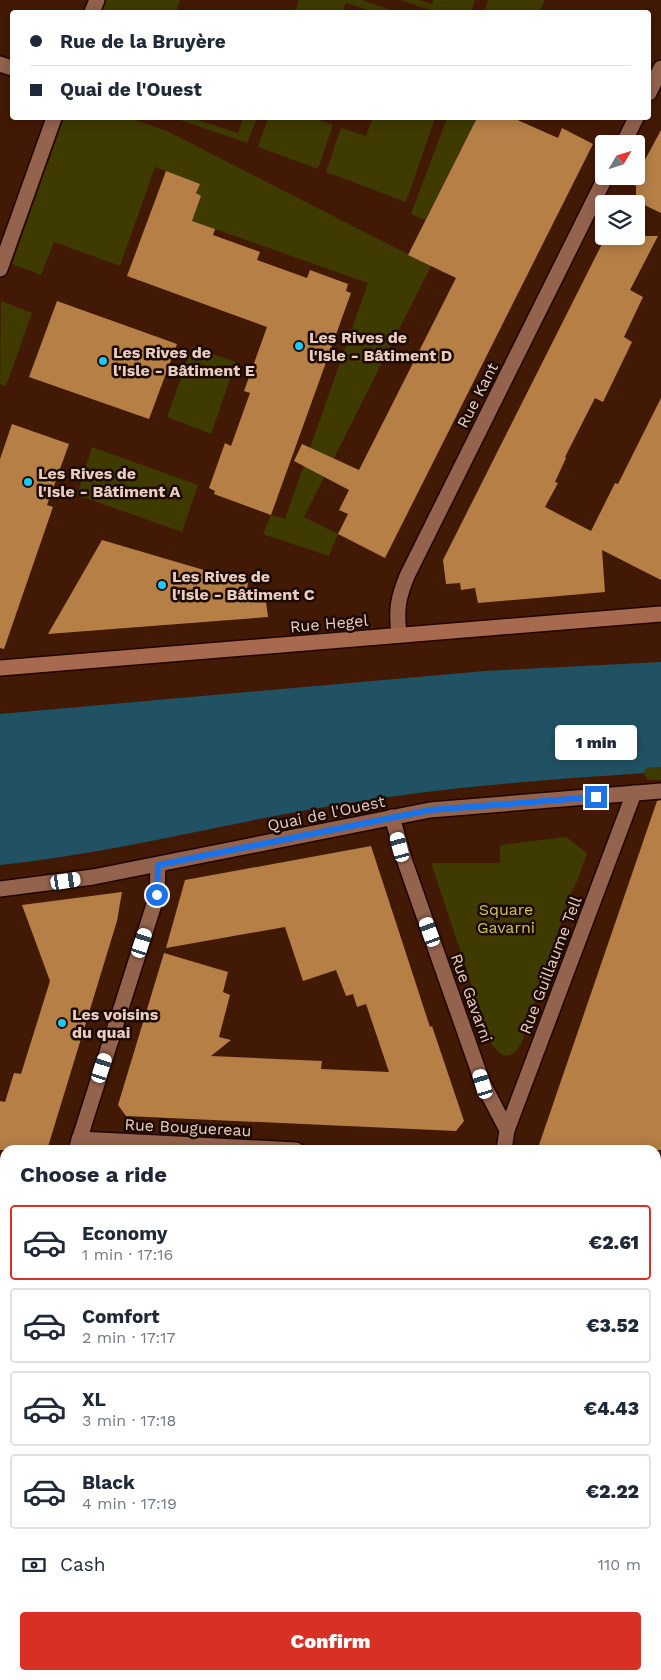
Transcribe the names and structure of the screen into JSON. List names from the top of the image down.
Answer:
{
  "streets": {
    "street": [
      "Rue Kant",
      "Rue Hegel",
      "Quai de l'Ouest",
      "Rue Guillaume Tell",
      "Rue Gavarni"
    ]
  },
  "crossings": [
    ["Rue Kant", "Rue Hegel"],
    ["Quai de l'Ouest", "Rue Guillaume Tell"],
    ["Quai de l'Ouest", "Rue Gavarni"],
    ["Rue Guillaume Tell", "Rue Gavarni"]
  ],
  "parks": ["Square Gavarni"],
  "places": [
    "Les Rives de l'Isle - Bâtiment D",
    "Les Rives de l'Isle - Bâtiment E",
    "Les Rives de l'Isle - Bâtiment A",
    "Les Rives de l'Isle - Bâtiment C",
    "Les voisins du quai"
  ],
  "north": "top right",
  "page": {
    "banner": ["Rue de la Bruyère", "Quai de l'Ouest"],
    "bubble": "1 min",
    "heading": "Choose a ride",
    "list": [
      {
        "name": "Economy",
        "note": "1 min · 17:16",
        "value": "€2.61"
      },
      {
        "name": "Comfort",
        "note": "2 min · 17:17",
        "value": "€3.52"
      },
      {
        "name": "XL",
        "note": "3 min · 17:18",
        "value": "€4.43"
      },
      {
        "name": "Black",
        "note": "4 min · 17:19",
        "value": "€2.22"
      }
    ],
    "pay": ["Cash", "110 m"],
    "buttons": "Confirm"
  }
}
